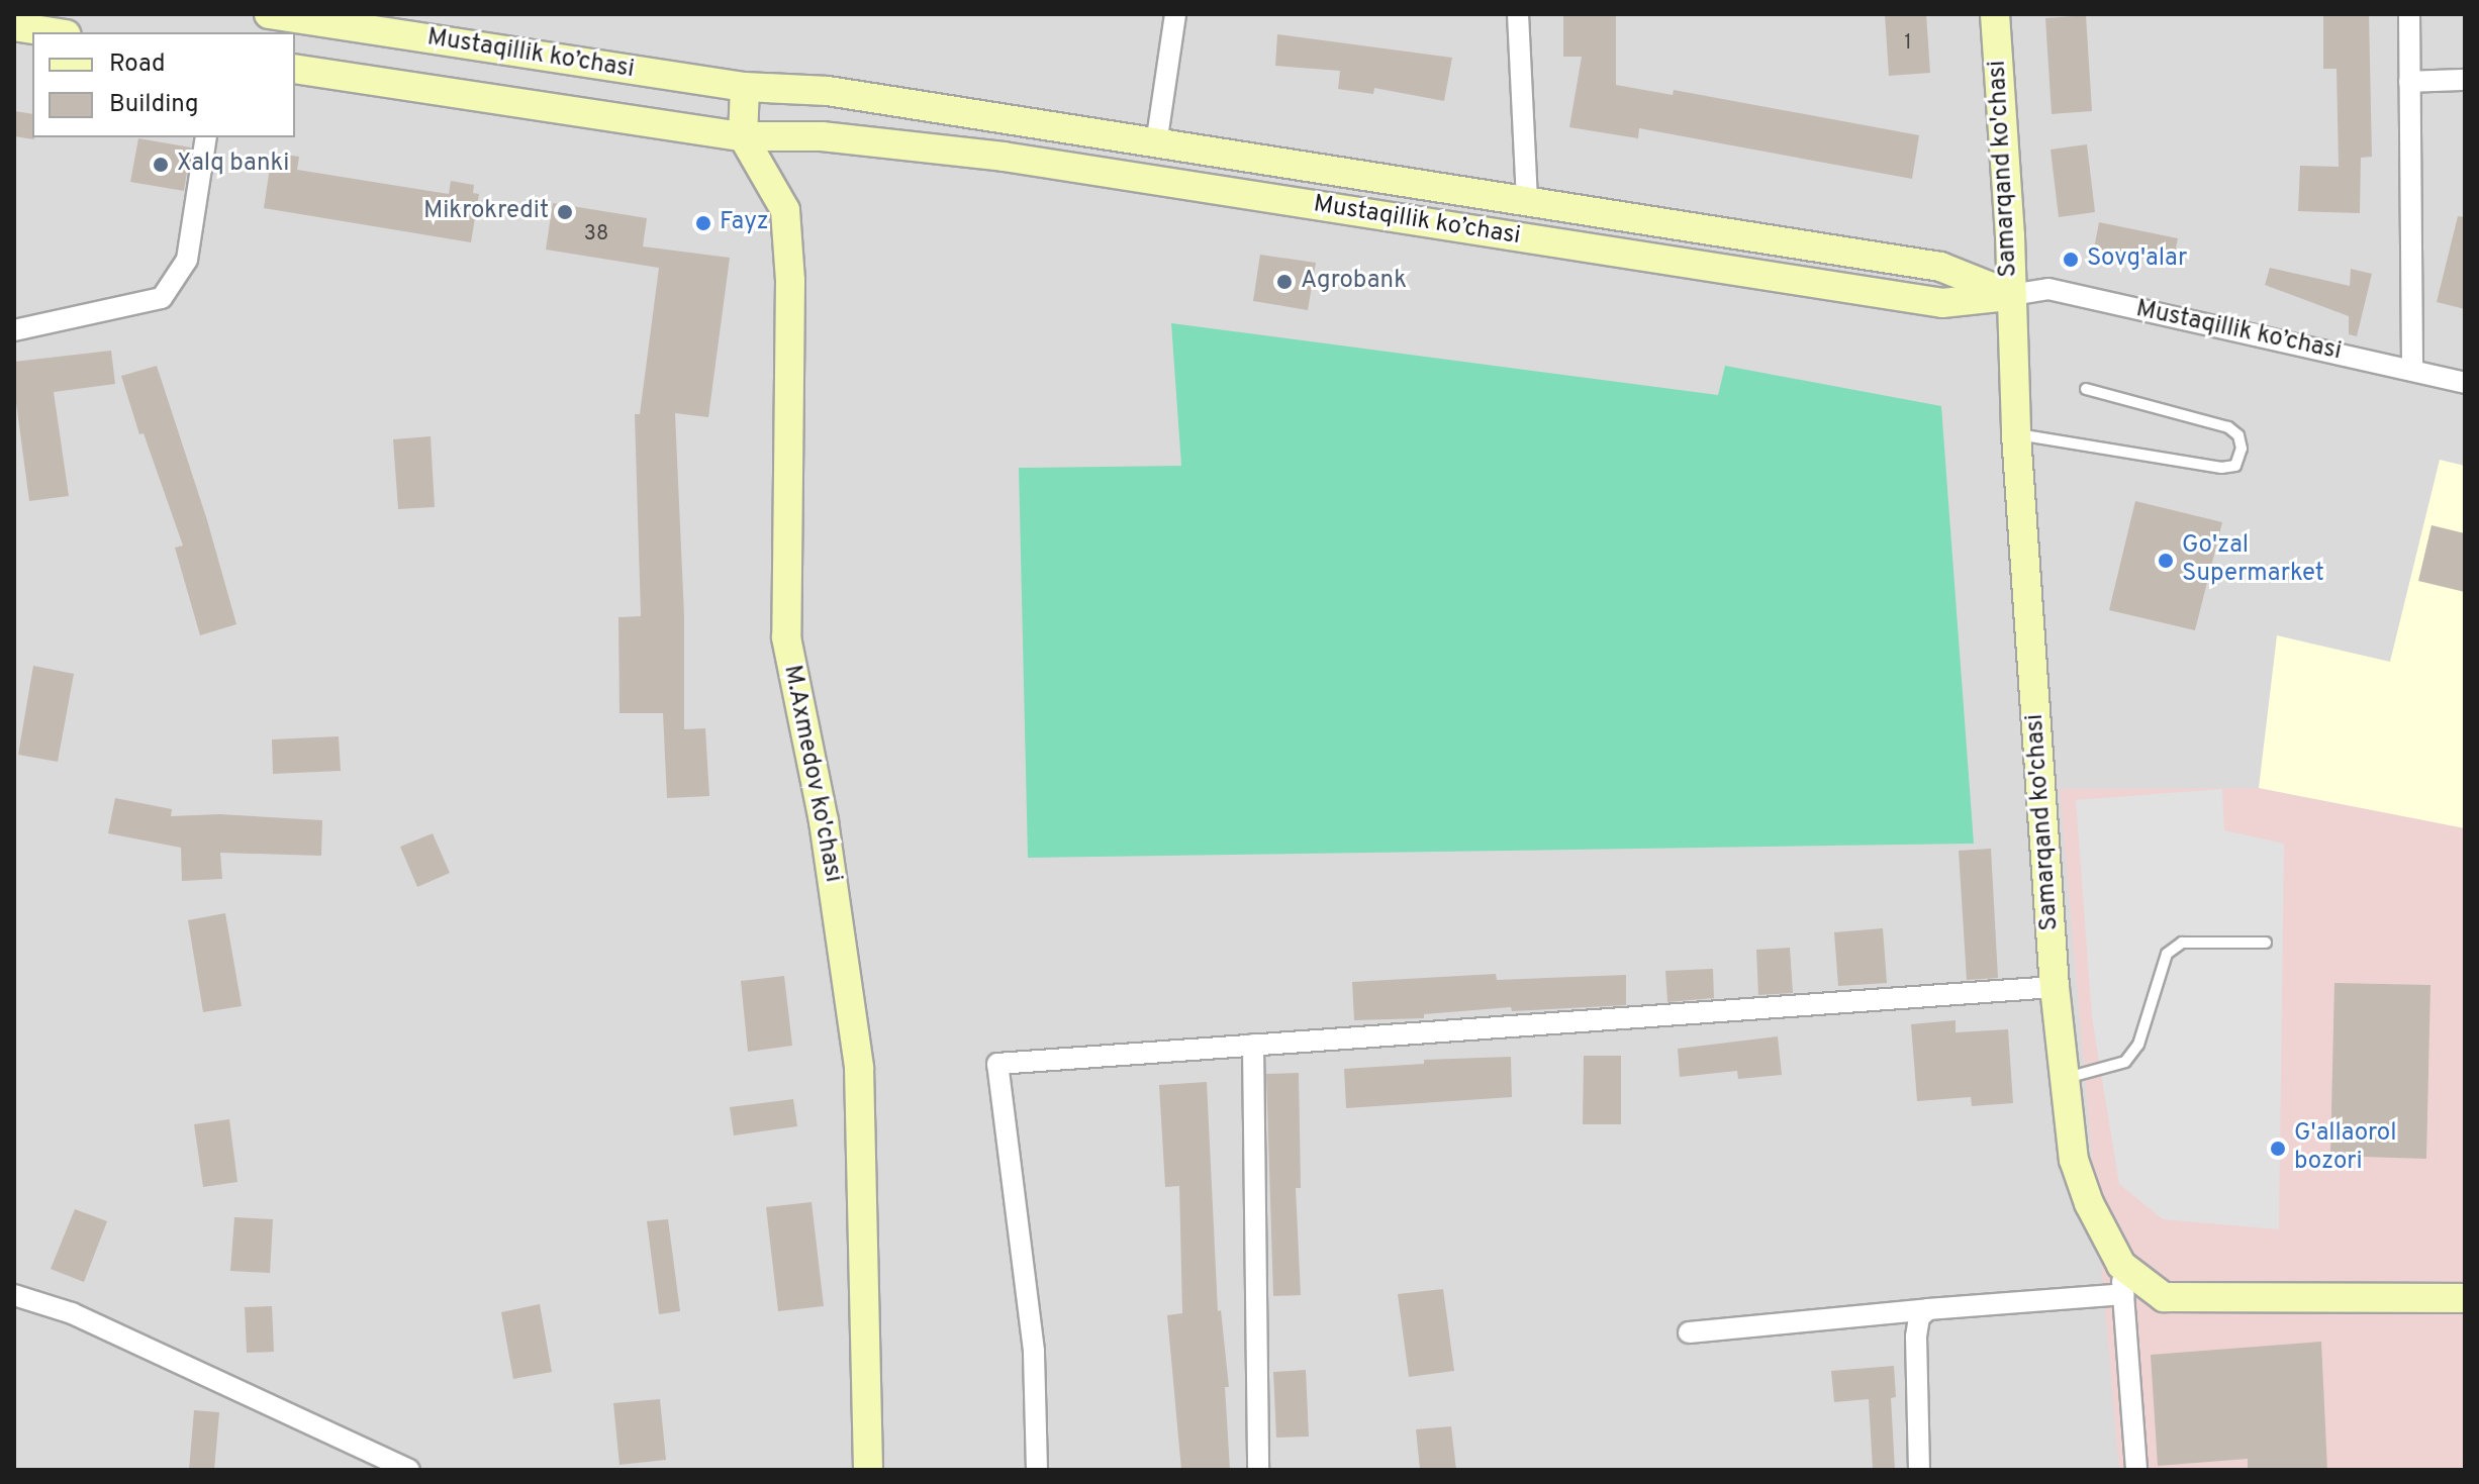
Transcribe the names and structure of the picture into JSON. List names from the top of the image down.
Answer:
{
  "streets": {
    "street": ["Mustaqillik ko’chasi", "Samarqand ko'chasi", "M.Axmedov ko'chasi"]
  },
  "crossings": [
    ["Mustaqillik ko’chasi", "Samarqand ko'chasi"],
    ["Mustaqillik ko’chasi", "M.Axmedov ko'chasi"]
  ],
  "places": [
    "Xalq banki",
    "Mikrokredit",
    "Fayz",
    "Sovg'alar",
    "Agrobank",
    "Go'zal Supermarket",
    "G'allaorol bozori"
  ],
  "house_numbers": ["1", "38"],
  "legend": ["Road", "Building"]
}
